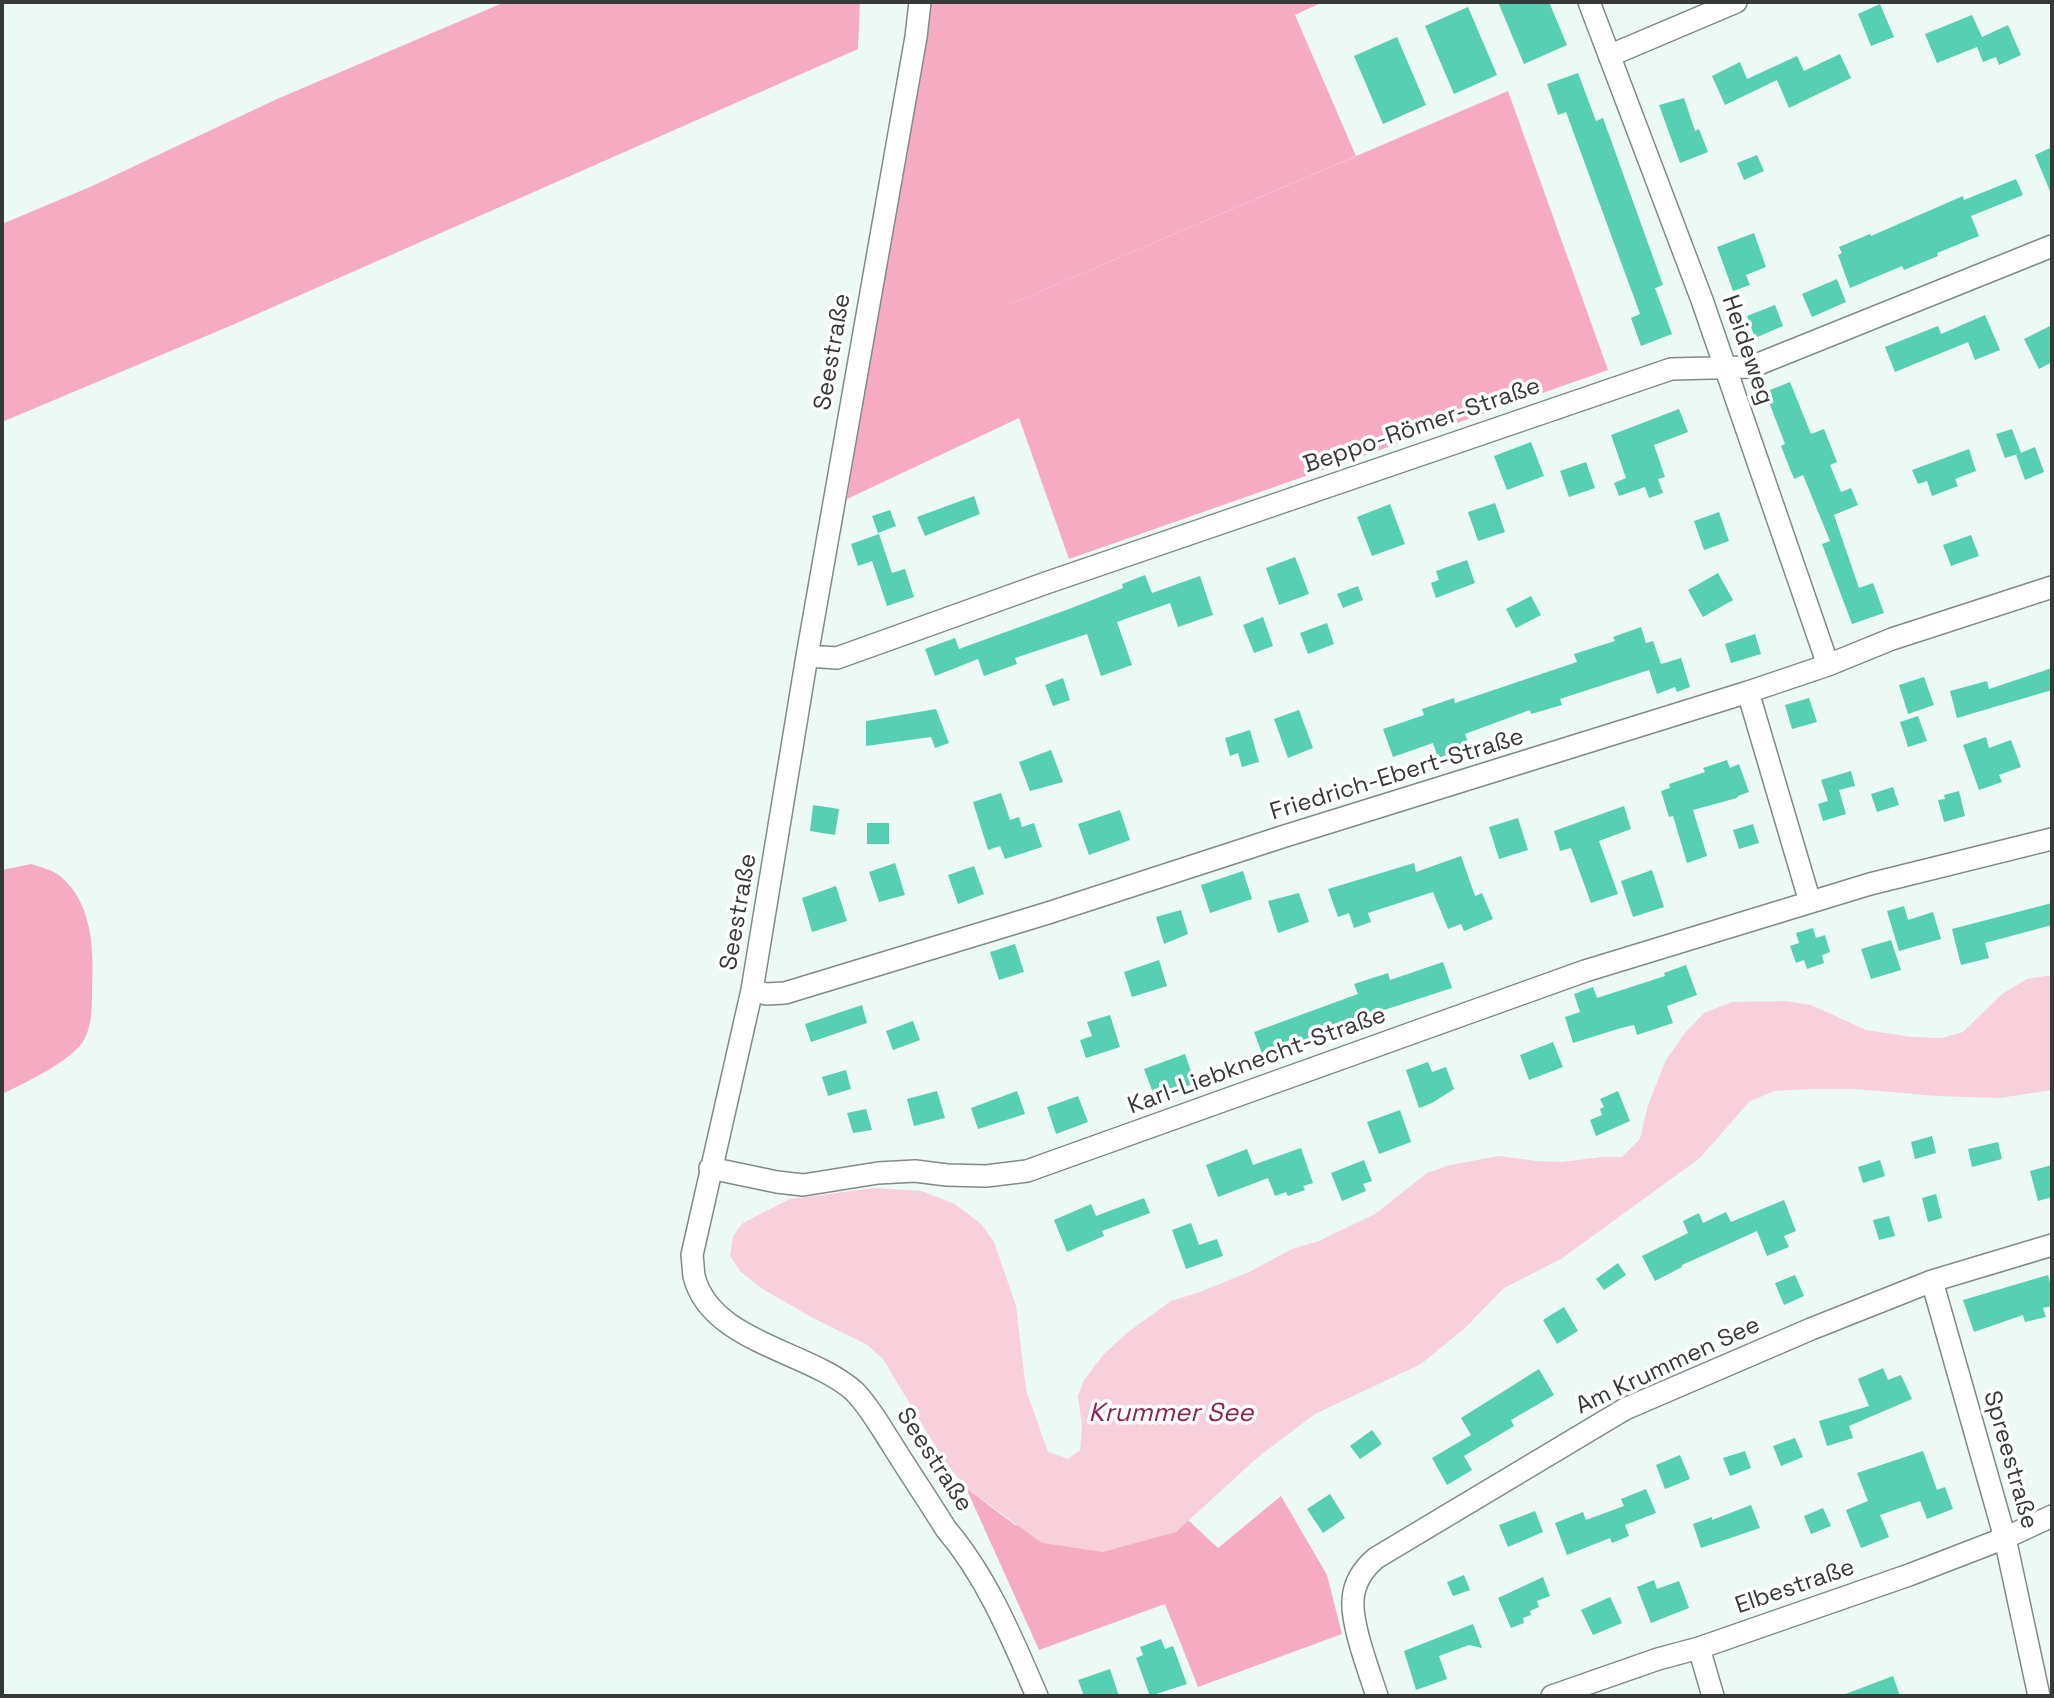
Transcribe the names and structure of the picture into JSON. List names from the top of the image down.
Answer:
{
  "streets": {
    "street": [
      "Heideweg",
      "Seestraße",
      "Beppo-Römer-Straße",
      "Friedrich-Ebert-Straße",
      "Karl-Liebknecht-Straße",
      "Am Krummen See",
      "Spreestraße",
      "Elbestraße"
    ]
  },
  "crossings": [
    ["Heideweg", "Beppo-Römer-Straße"],
    ["Heideweg", "Friedrich-Ebert-Straße"],
    ["Seestraße", "Beppo-Römer-Straße"],
    ["Seestraße", "Friedrich-Ebert-Straße"],
    ["Seestraße", "Karl-Liebknecht-Straße"],
    ["Am Krummen See", "Spreestraße"],
    ["Spreestraße", "Elbestraße"]
  ],
  "water": ["Krummer See"]
}
